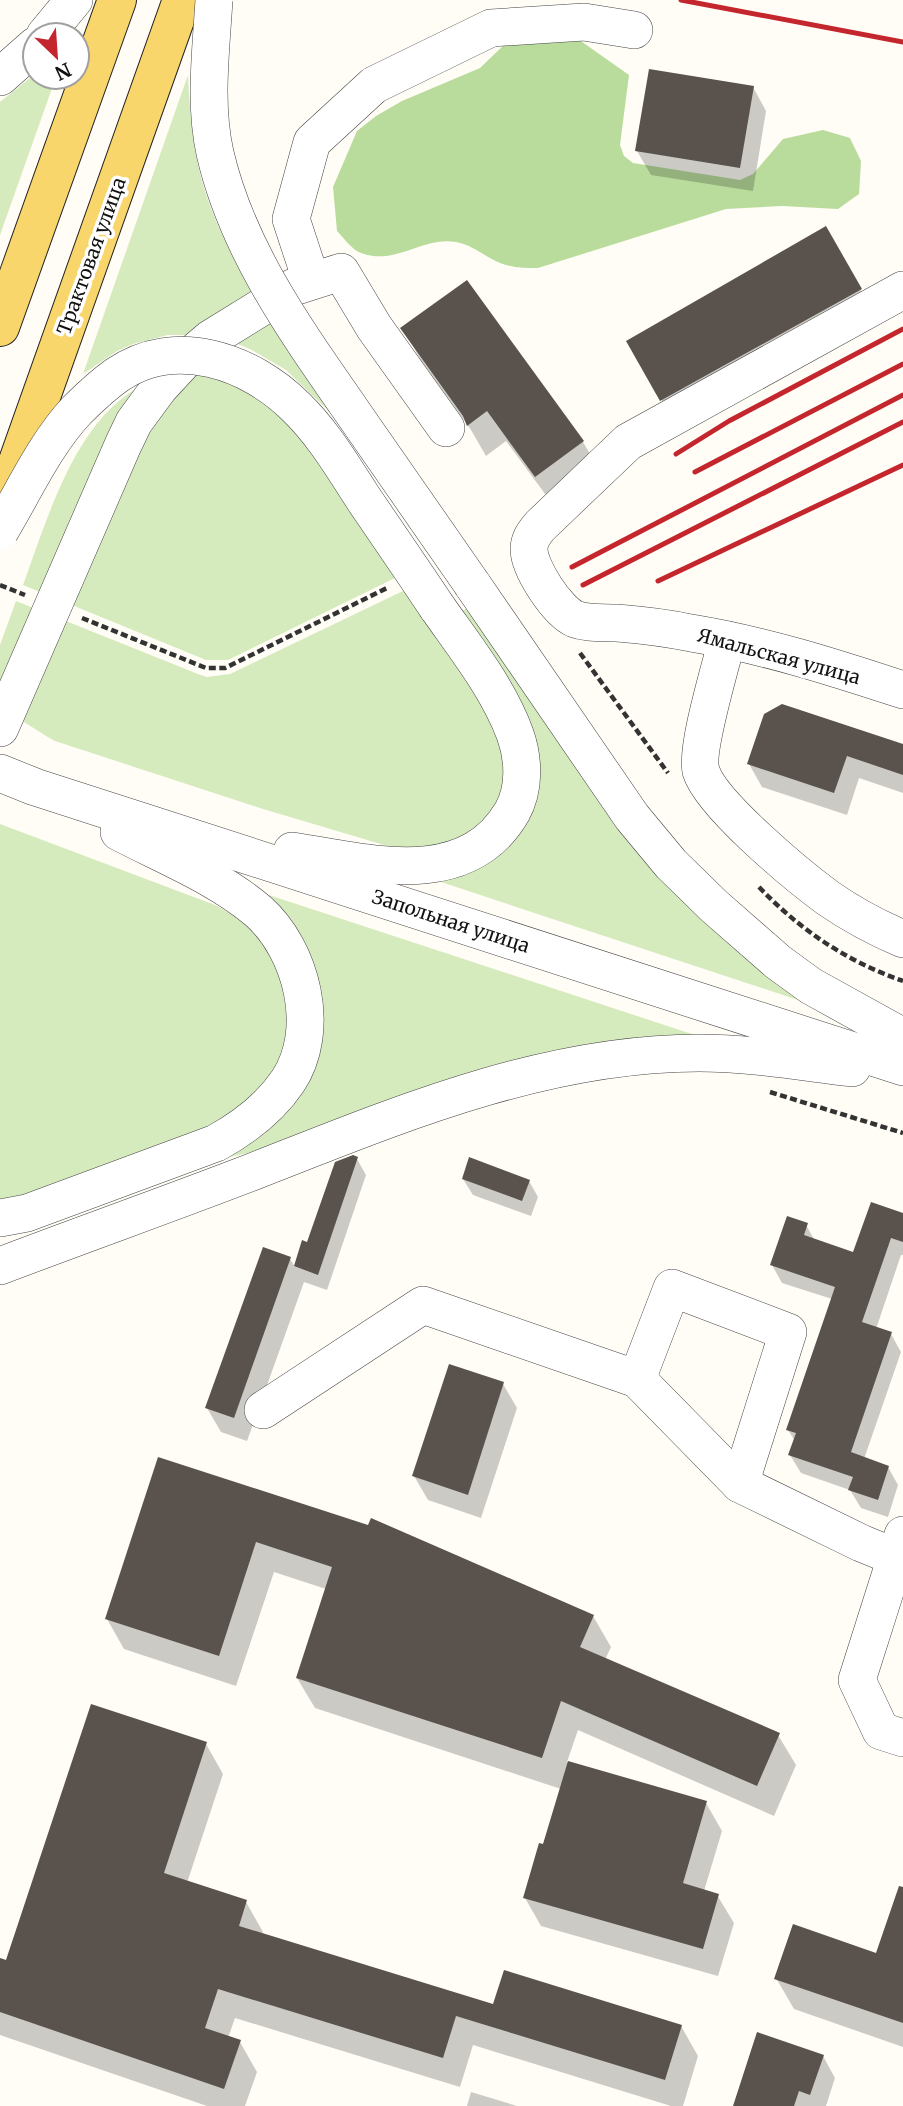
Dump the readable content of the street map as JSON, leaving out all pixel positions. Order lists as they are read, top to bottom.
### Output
{
  "streets": {
    "main road": ["Трактовая улица"],
    "street": ["Ямальская улица", "Запольная улица"]
  },
  "north": "bottom right"
}
